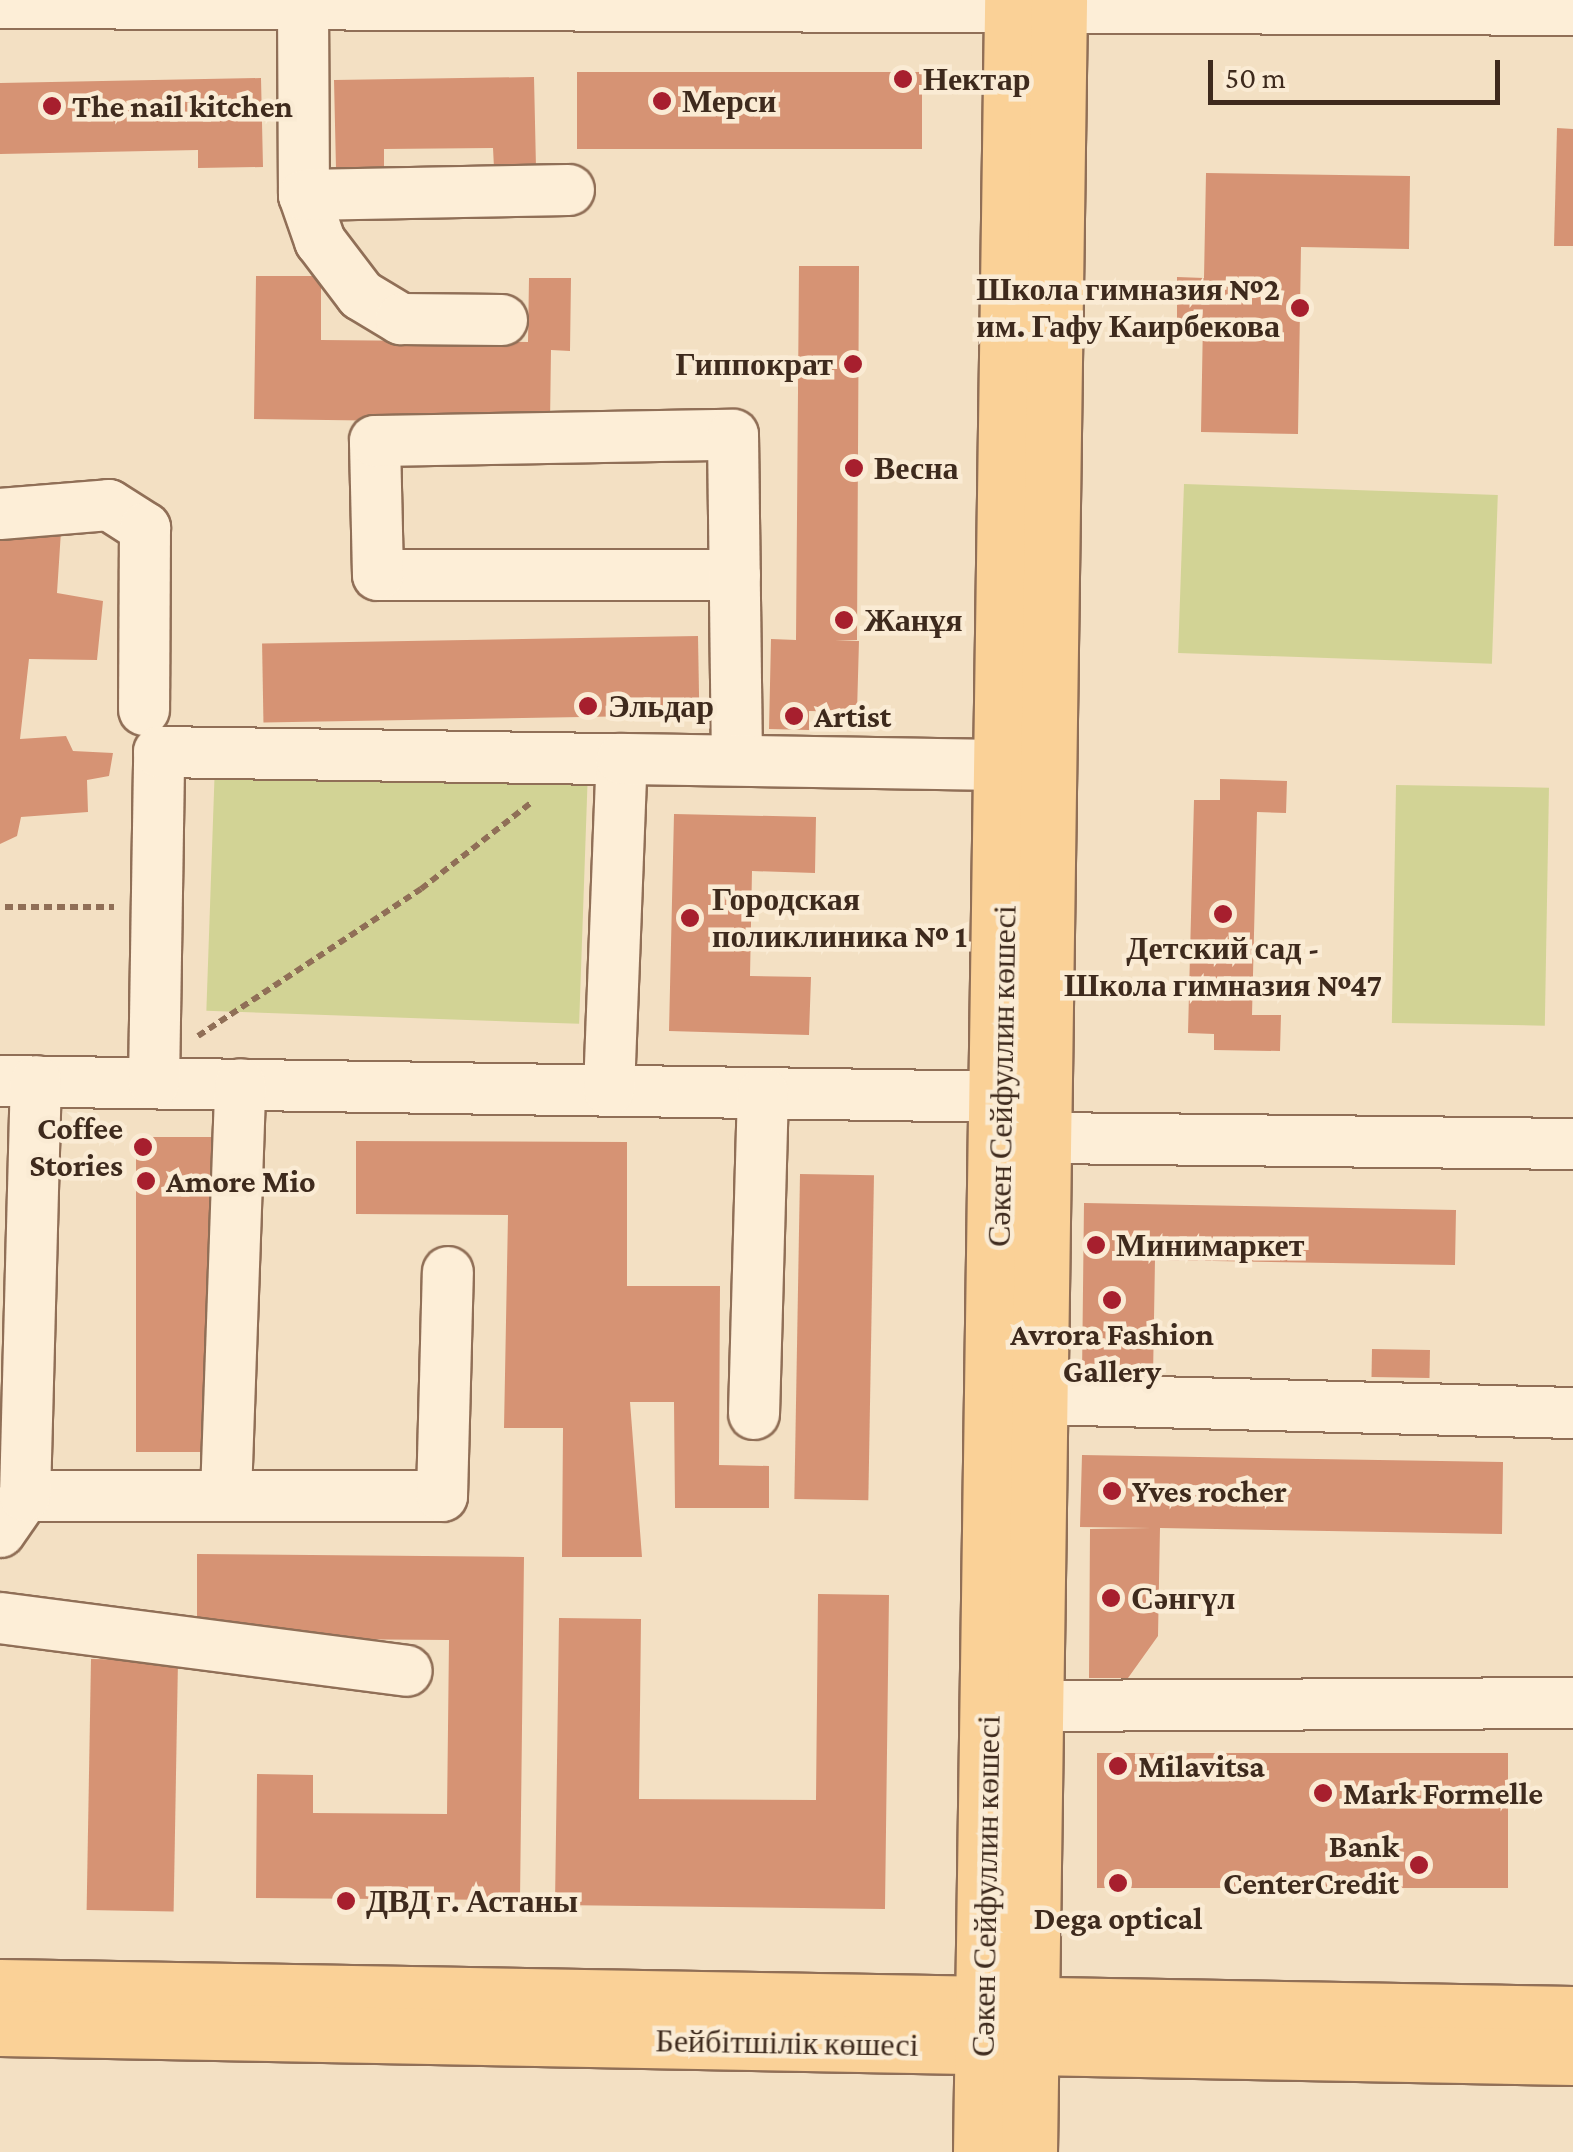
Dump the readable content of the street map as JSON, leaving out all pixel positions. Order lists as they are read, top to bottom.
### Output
{
  "streets": {
    "main road": ["Сәкен Сейфуллин көшесі", "Бейбітшілік көшесі"]
  },
  "crossings": [
    ["Сәкен Сейфуллин көшесі", "Бейбітшілік көшесі"]
  ],
  "places": [
    "Нектар",
    "Мерси",
    "The nail kitchen",
    "Школа гимназия №2 им. Гафу Каирбекова",
    "Гиппократ",
    "Весна",
    "Жанұя",
    "Эльдар",
    "Artist",
    "Детский сад - Школа гимназия №47",
    "Городская поликлиника № 1",
    "Coffee Stories",
    "Amore Mio",
    "Минимаркет",
    "Avrora Fashion Gallery",
    "Yves rocher",
    "Сәнгүл",
    "Milavitsa",
    "Mark Formelle",
    "Bank CenterCredit",
    "Dega optical",
    "ДВД г. Астаны"
  ],
  "scale_bar": "50 m"
}
